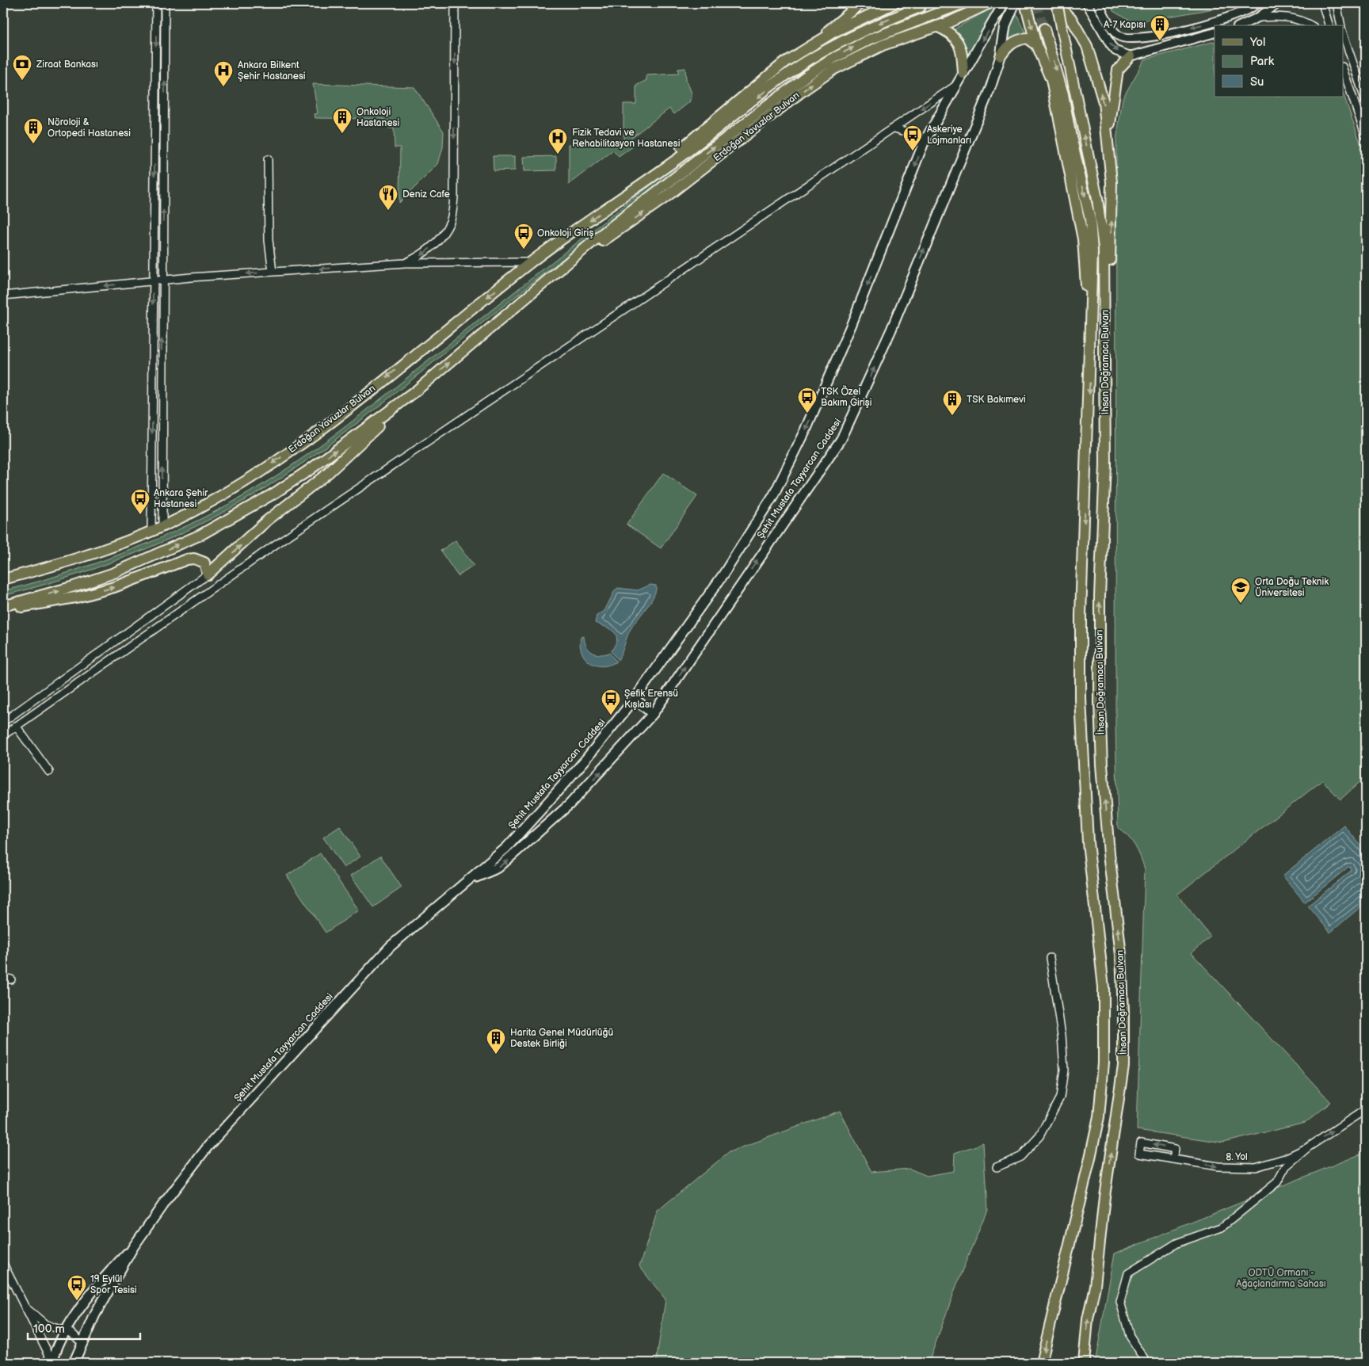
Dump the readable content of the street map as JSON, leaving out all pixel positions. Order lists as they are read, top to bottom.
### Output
{
  "streets": {
    "main road": ["Erdoğan Yavuzlar Bulvarı", "İhsan Doğramacı Bulvarı", "Şehit Mustafa Tayyarcan Caddesi"],
    "street": ["8. Yol"]
  },
  "parks": ["ODTÜ Ormanı - Ağaçlandırma Sahası"],
  "places": {
    "building": [
      "A-7 Kapısı",
      "Onkoloji Hastanesi",
      "Nöroloji & Ortopedi Hastanesi",
      "TSK Bakımevi",
      "Harita Genel Müdürlüğü Destek Birliği"
    ],
    "bank": ["Ziraat Bankası"],
    "hospital": ["Ankara Bilkent Şehir Hastanesi", "Fizik Tedavi ve Rehabilitasyon Hastanesi"],
    "bus stop": [
      "Askeriye Lojmanları",
      "Onkoloji Giriş",
      "TSK Özel Bakım Girişi",
      "Ankara Şehir Hastanesi",
      "Şefik Erensü Kışlası",
      "19 Eylül Spor Tesisi"
    ],
    "restaurant": ["Deniz Cafe"],
    "school or university": ["Orta Doğu Teknik Üniversitesi"]
  },
  "legend": ["Yol", "Park", "Su"],
  "scale_bar": "100 m"
}
